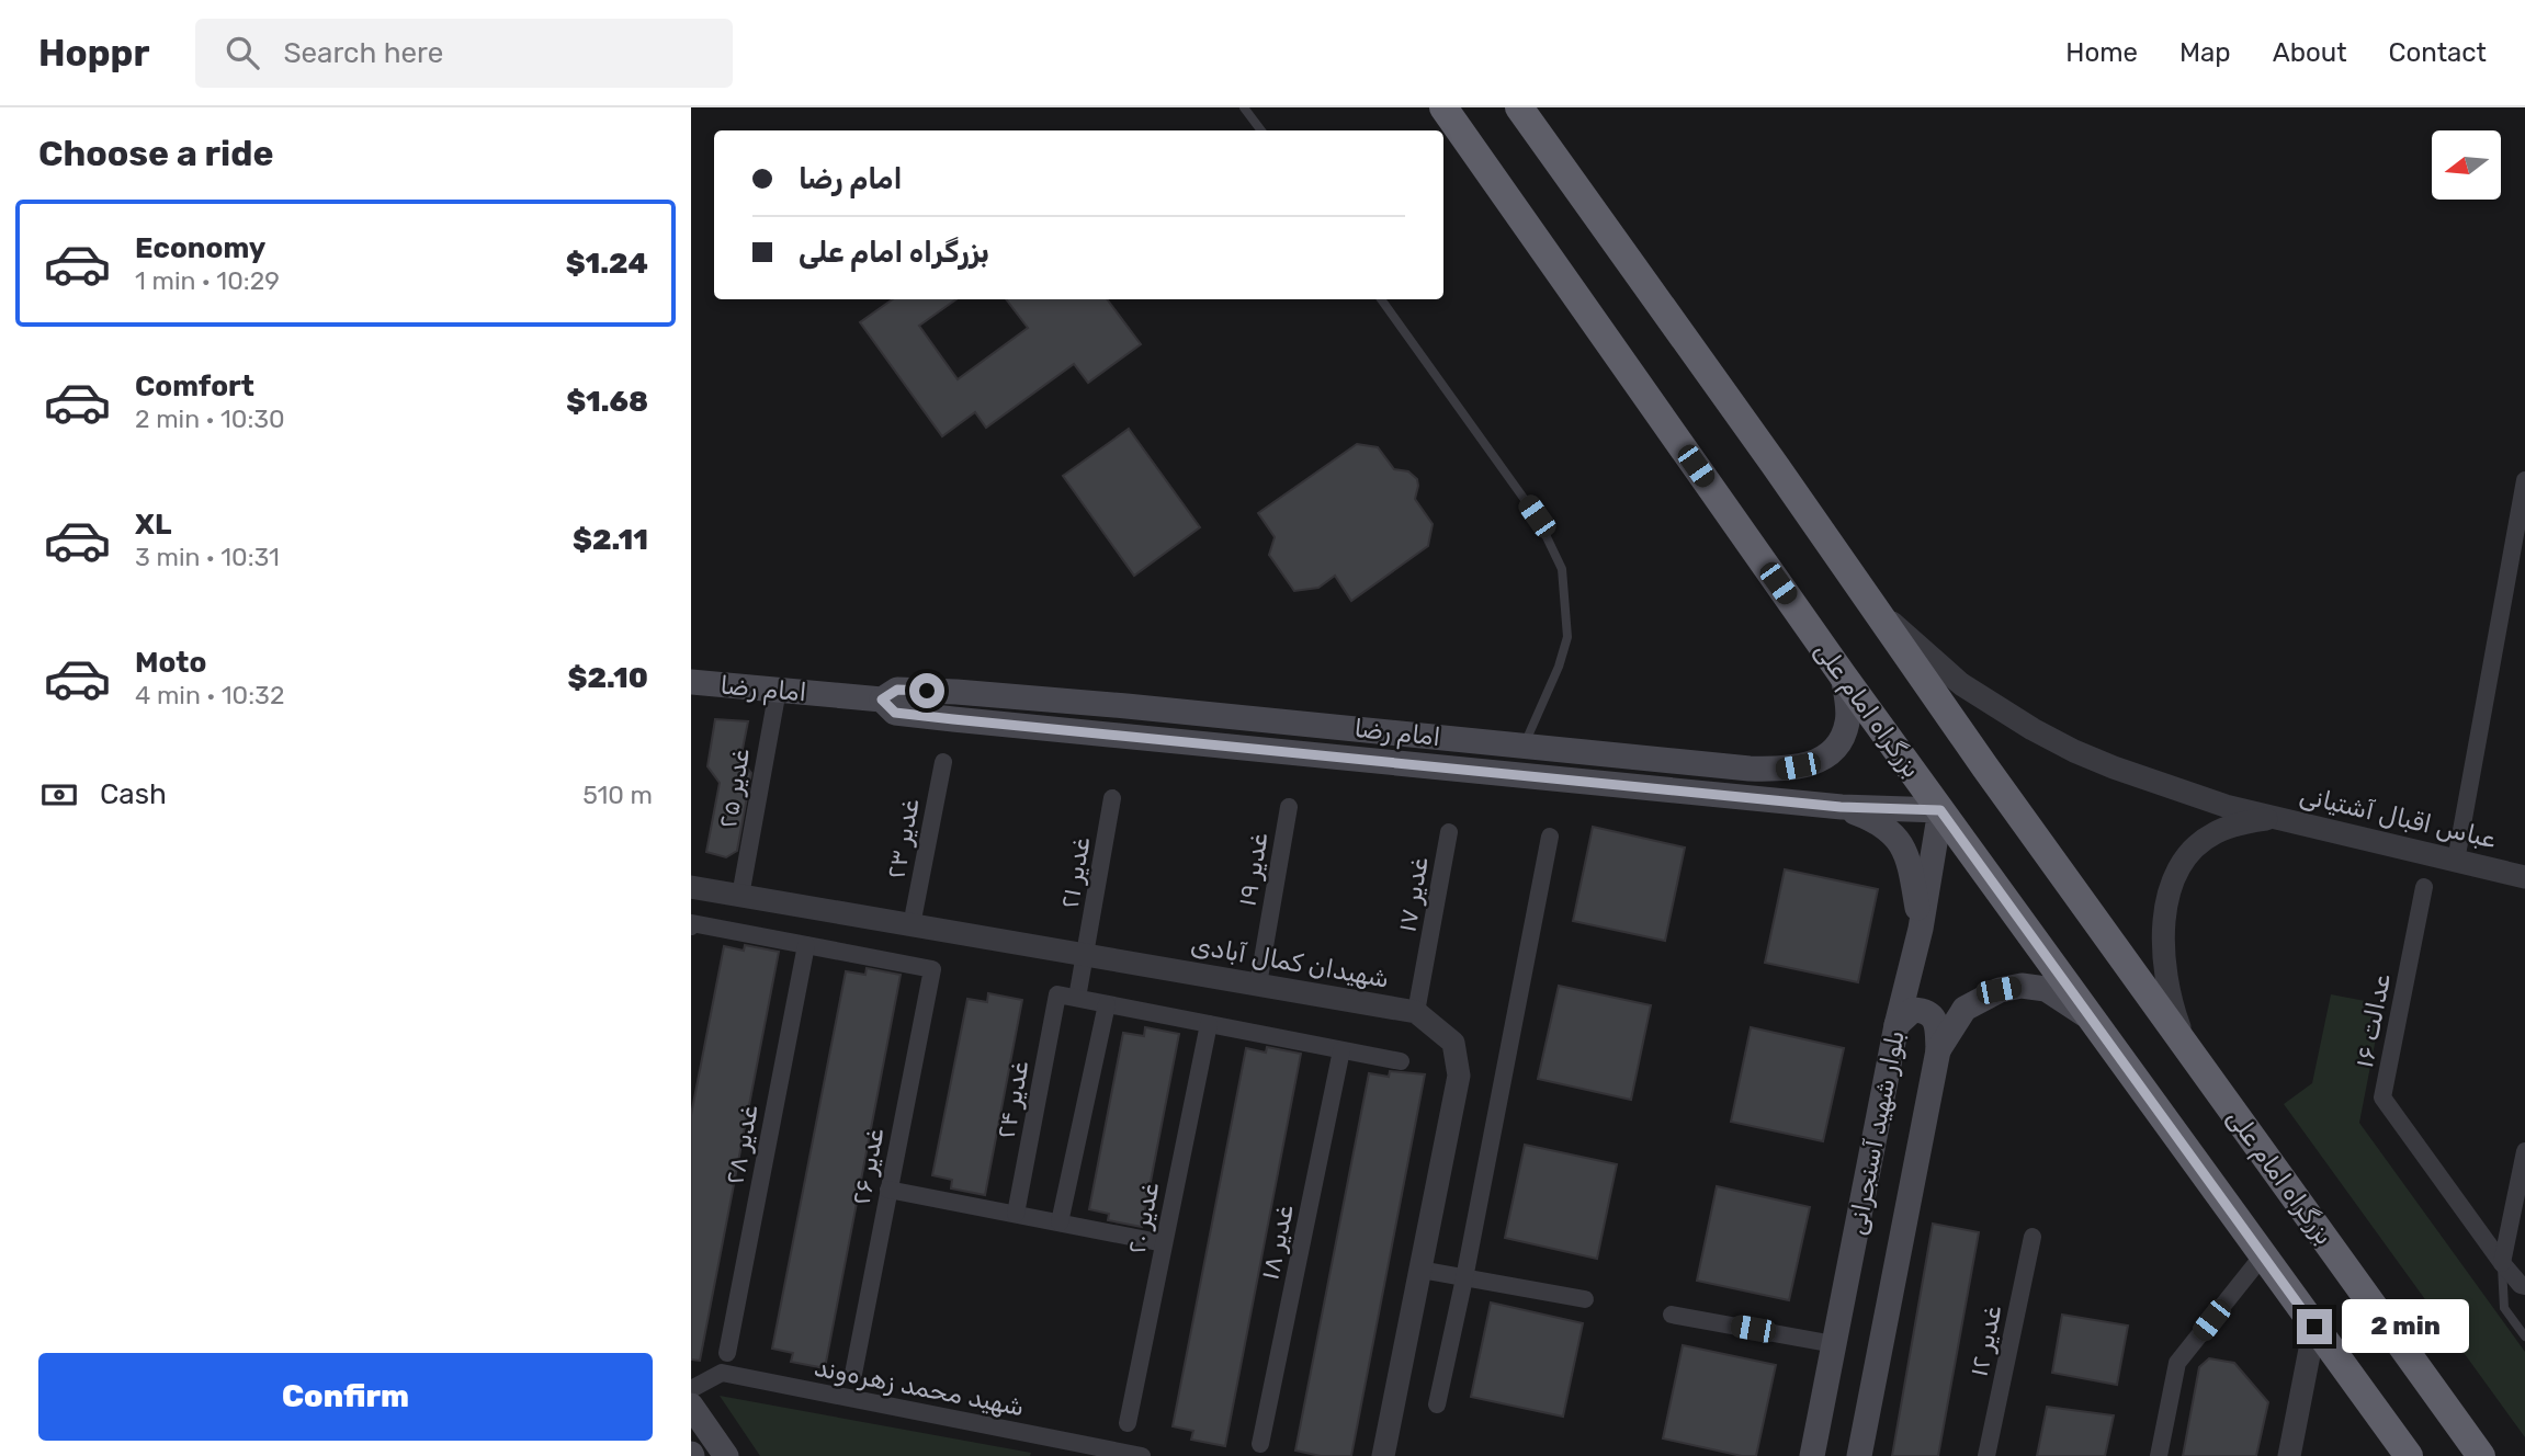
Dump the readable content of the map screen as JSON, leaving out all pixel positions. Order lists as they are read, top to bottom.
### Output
{
  "streets": {
    "highway": ["بزرگراه امام علی"],
    "main road": ["امام رضا", "بلوار شهید آسنجرانی"],
    "street": [
      "غدیر ۲۵",
      "عباس اقبال آشتیانی",
      "غدیر ۲۳",
      "غدیر ۱۹",
      "غدیر ۲۱",
      "غدیر ۱۷",
      "شهیدان کمال آبادی",
      "عدالت ۱۶",
      "غدیر ۲۴",
      "غدیر ۲۸",
      "غدیر ۲۶",
      "غدیر ۲۰",
      "غدیر ۱۸",
      "غدیر ۱۲",
      "شهید محمد زهره‌وند"
    ]
  },
  "crossings": [
    ["امام رضا", "بزرگراه امام علی"],
    ["امام رضا", "غدیر ۲۵"],
    ["امام رضا", "بلوار شهید آسنجرانی"],
    ["بزرگراه امام علی", "عباس اقبال آشتیانی"],
    ["بزرگراه امام علی", "بلوار شهید آسنجرانی"],
    ["غدیر ۲۵", "شهیدان کمال آبادی"],
    ["غدیر ۲۳", "شهیدان کمال آبادی"],
    ["غدیر ۱۹", "شهیدان کمال آبادی"],
    ["غدیر ۲۱", "شهیدان کمال آبادی"],
    ["غدیر ۲۱", "غدیر ۲۴"],
    ["غدیر ۱۷", "شهیدان کمال آبادی"],
    ["غدیر ۲۸", "غدیر ۲۶"]
  ],
  "north": "left",
  "page": {
    "header": "Hoppr",
    "search": "Search here",
    "nav": [
      "Home",
      "Map",
      "About",
      "Contact"
    ],
    "heading": "Choose a ride",
    "banner": ["امام رضا", "بزرگراه امام علی"],
    "list": [
      {
        "name": "Economy",
        "note": "1 min · 10:29",
        "value": "$1.24"
      },
      {
        "name": "Comfort",
        "note": "2 min · 10:30",
        "value": "$1.68"
      },
      {
        "name": "XL",
        "note": "3 min · 10:31",
        "value": "$2.11"
      },
      {
        "name": "Moto",
        "note": "4 min · 10:32",
        "value": "$2.10"
      }
    ],
    "pay": ["Cash", "510 m"],
    "bubble": "2 min",
    "buttons": "Confirm"
  }
}
